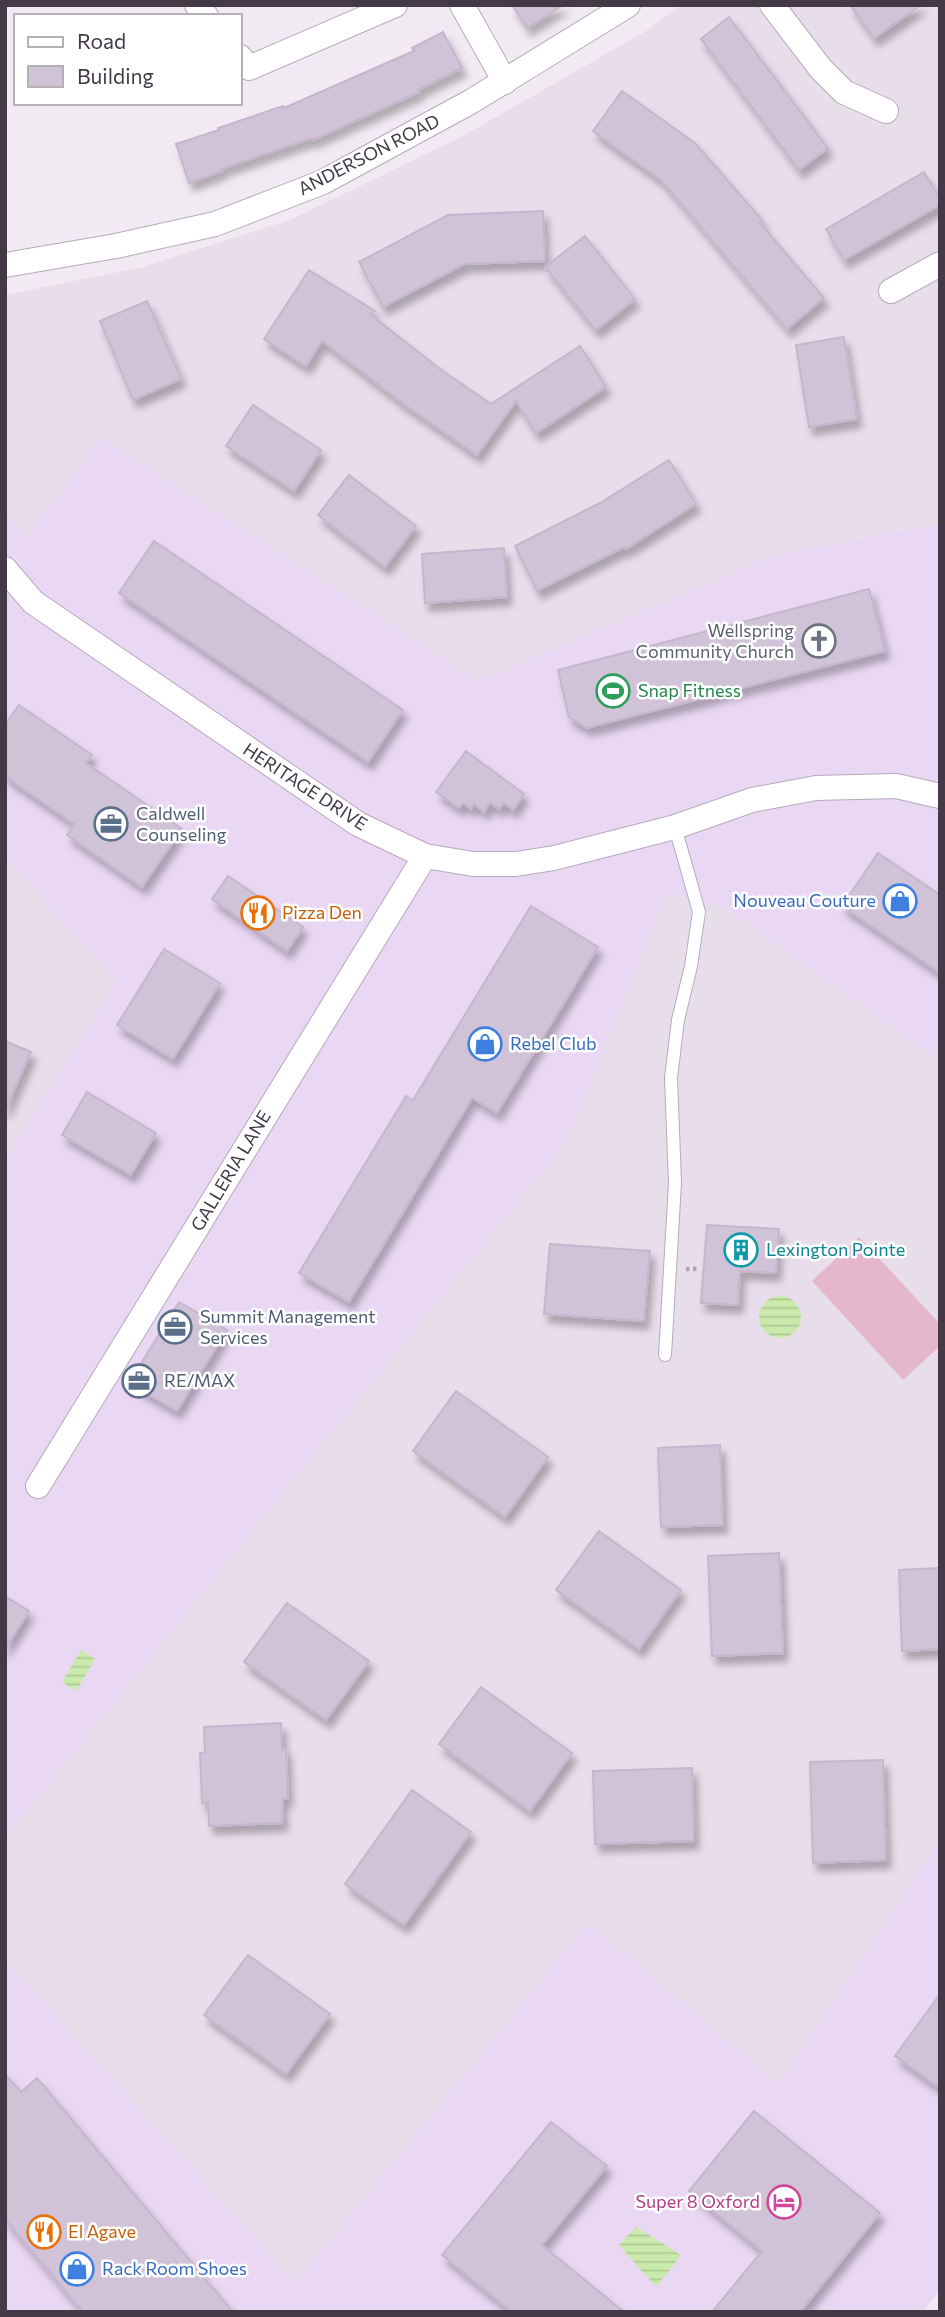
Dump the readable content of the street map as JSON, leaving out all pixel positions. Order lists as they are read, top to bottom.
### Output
{
  "streets": {
    "street": ["ANDERSON ROAD", "HERITAGE DRIVE", "GALLERIA LANE"]
  },
  "crossings": [
    ["HERITAGE DRIVE", "GALLERIA LANE"]
  ],
  "places": {
    "church": ["Wellspring Community Church"],
    "sports": ["Snap Fitness"],
    "office": ["Caldwell Counseling", "Summit Management Services", "RE/MAX"],
    "shop": ["Nouveau Couture", "Rebel Club", "Rack Room Shoes"],
    "restaurant": ["Pizza Den", "El Agave"],
    "building": ["Lexington Pointe"],
    "hotel": ["Super 8 Oxford"]
  },
  "legend": ["Road", "Building"]
}
